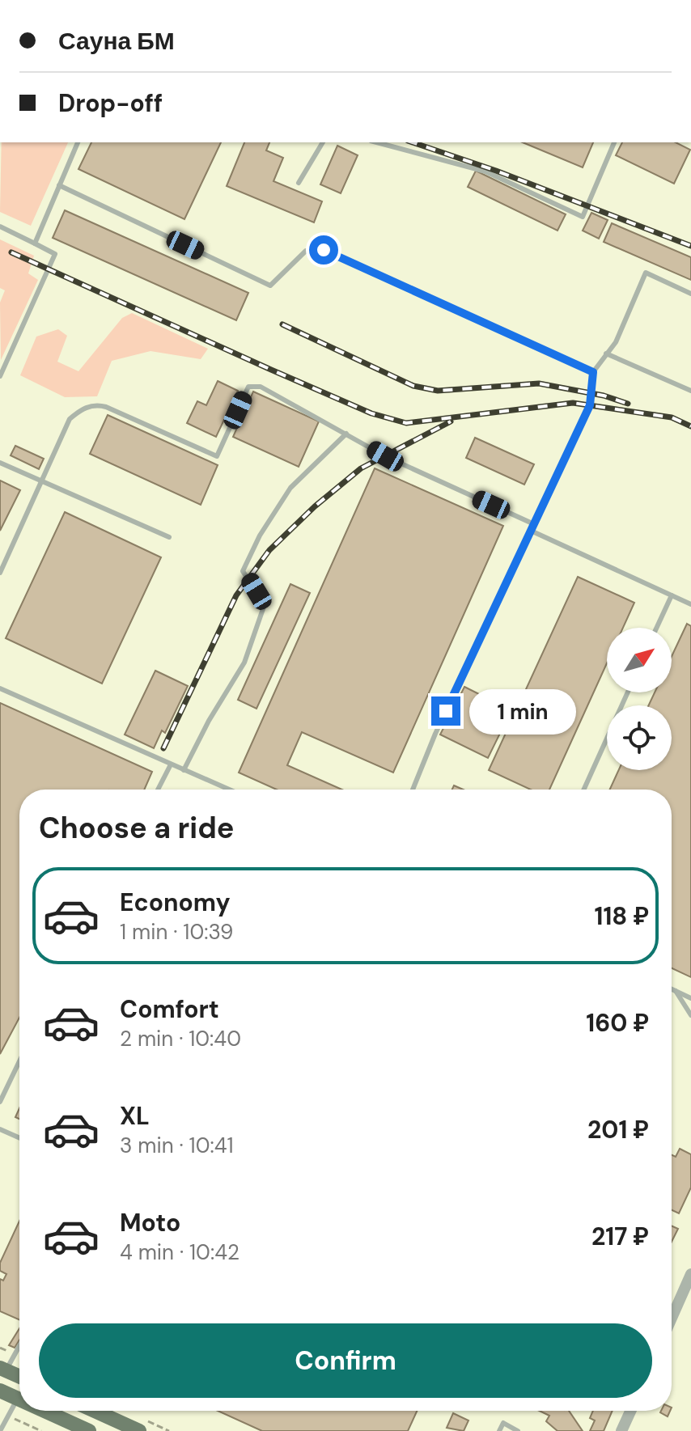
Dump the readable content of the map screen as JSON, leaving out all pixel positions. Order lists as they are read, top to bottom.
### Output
{
  "north": "top right",
  "page": {
    "banner": ["Сауна БМ", "Drop-off"],
    "bubble": "1 min",
    "heading": "Choose a ride",
    "list": [
      {
        "name": "Economy",
        "note": "1 min · 10:39",
        "value": "118 ₽"
      },
      {
        "name": "Comfort",
        "note": "2 min · 10:40",
        "value": "160 ₽"
      },
      {
        "name": "XL",
        "note": "3 min · 10:41",
        "value": "201 ₽"
      },
      {
        "name": "Moto",
        "note": "4 min · 10:42",
        "value": "217 ₽"
      }
    ],
    "buttons": "Confirm"
  }
}
